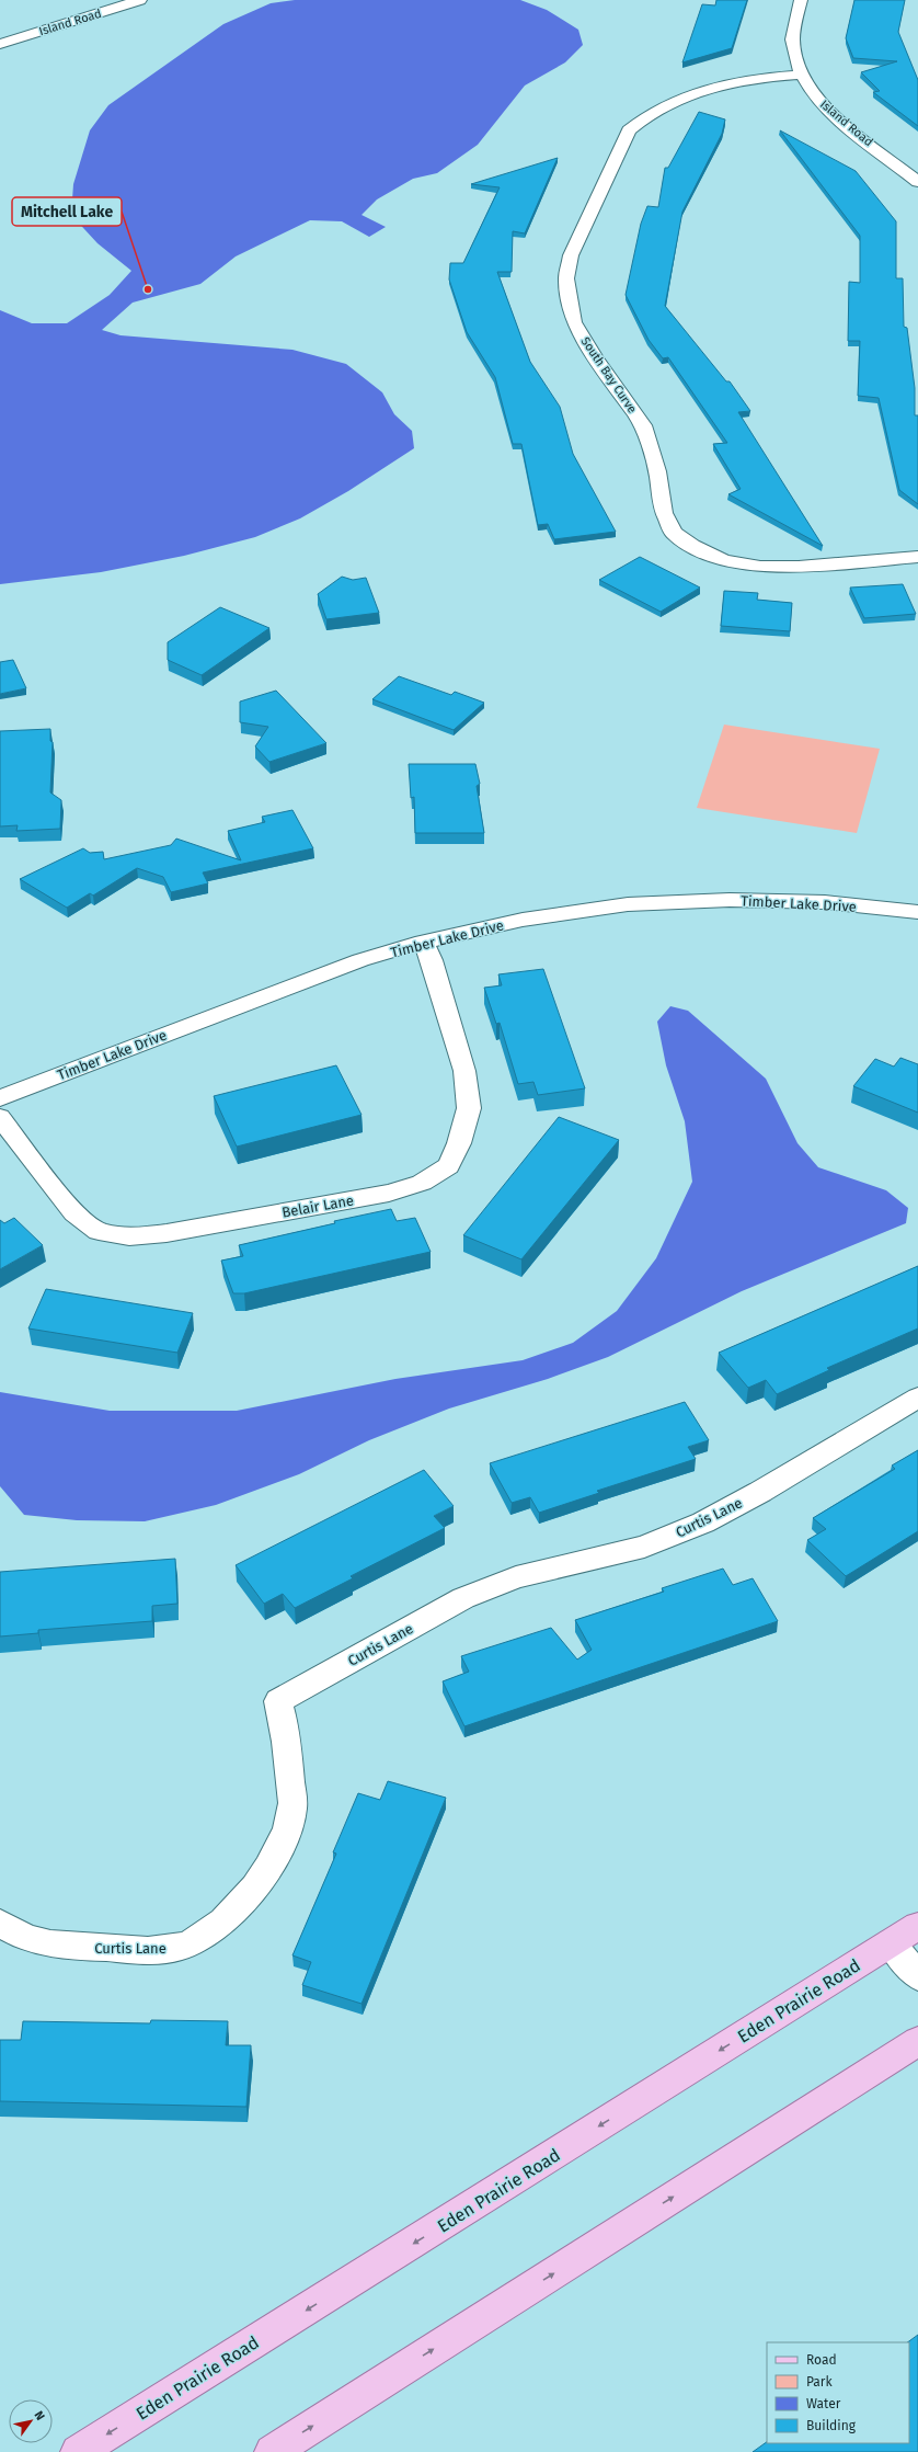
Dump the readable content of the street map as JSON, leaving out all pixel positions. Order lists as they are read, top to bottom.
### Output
{
  "streets": {
    "main road": ["Eden Prairie Road"],
    "street": [
      "Island Road",
      "South Bay Curve",
      "Timber Lake Drive",
      "Belair Lane",
      "Curtis Lane"
    ]
  },
  "crossings": [
    ["Island Road", "South Bay Curve"],
    ["Timber Lake Drive", "Belair Lane"]
  ],
  "places": ["Mitchell Lake"],
  "legend": [
    "Road",
    "Park",
    "Water",
    "Building"
  ],
  "north": "top right"
}
